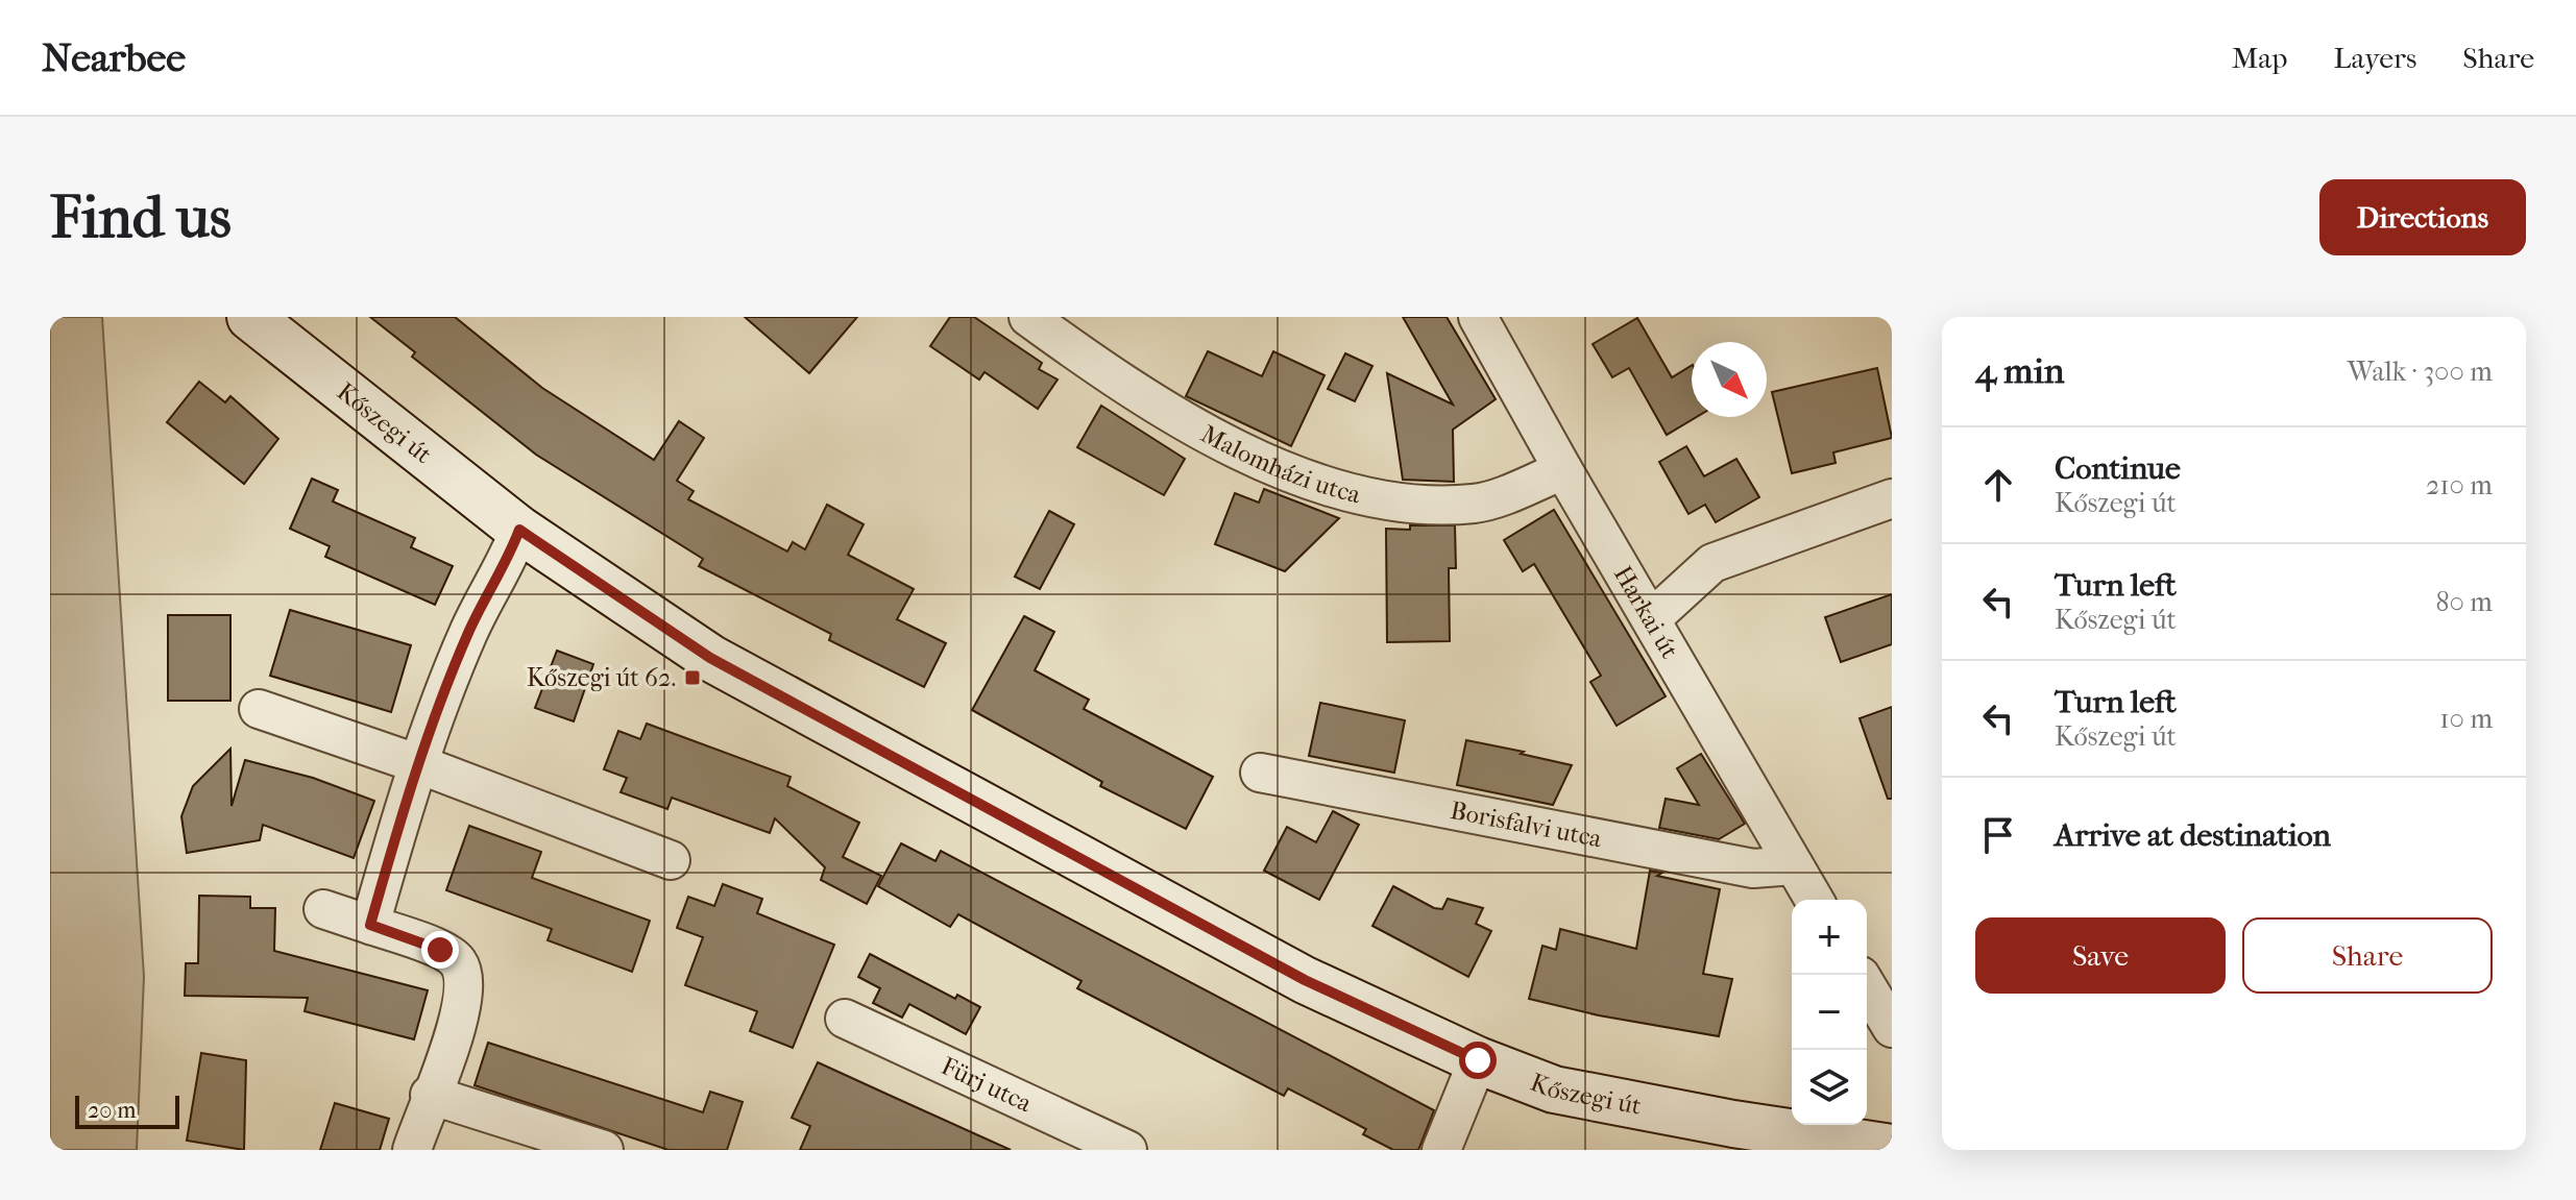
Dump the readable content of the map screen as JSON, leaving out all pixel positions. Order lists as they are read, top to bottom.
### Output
{
  "streets": {
    "main road": ["Kőszegi út"],
    "street": [
      "Malomházi utca",
      "Harkai út",
      "Borisfalvi utca",
      "Fürj utca"
    ]
  },
  "crossings": [
    ["Malomházi utca", "Harkai út"],
    ["Harkai út", "Borisfalvi utca"]
  ],
  "places": {
    "transit": ["Kőszegi út 62."]
  },
  "scale_bar": "20 m",
  "north": "bottom right",
  "page": {
    "header": "Nearbee",
    "nav": ["Map", "Layers", "Share"],
    "buttons": [
      "Directions",
      ["Save", "Share"]
    ],
    "title": "Find us",
    "heading": ["4 min", "Walk · 300 m"],
    "list": [
      ["Continue", "Kőszegi út", "210 m"],
      ["Turn left", "Kőszegi út", "80 m"],
      ["Turn left", "Kőszegi út", "10 m"],
      "Arrive at destination"
    ],
    "map_buttons": ["+", "−"],
    "scale": "20 m"
  }
}
